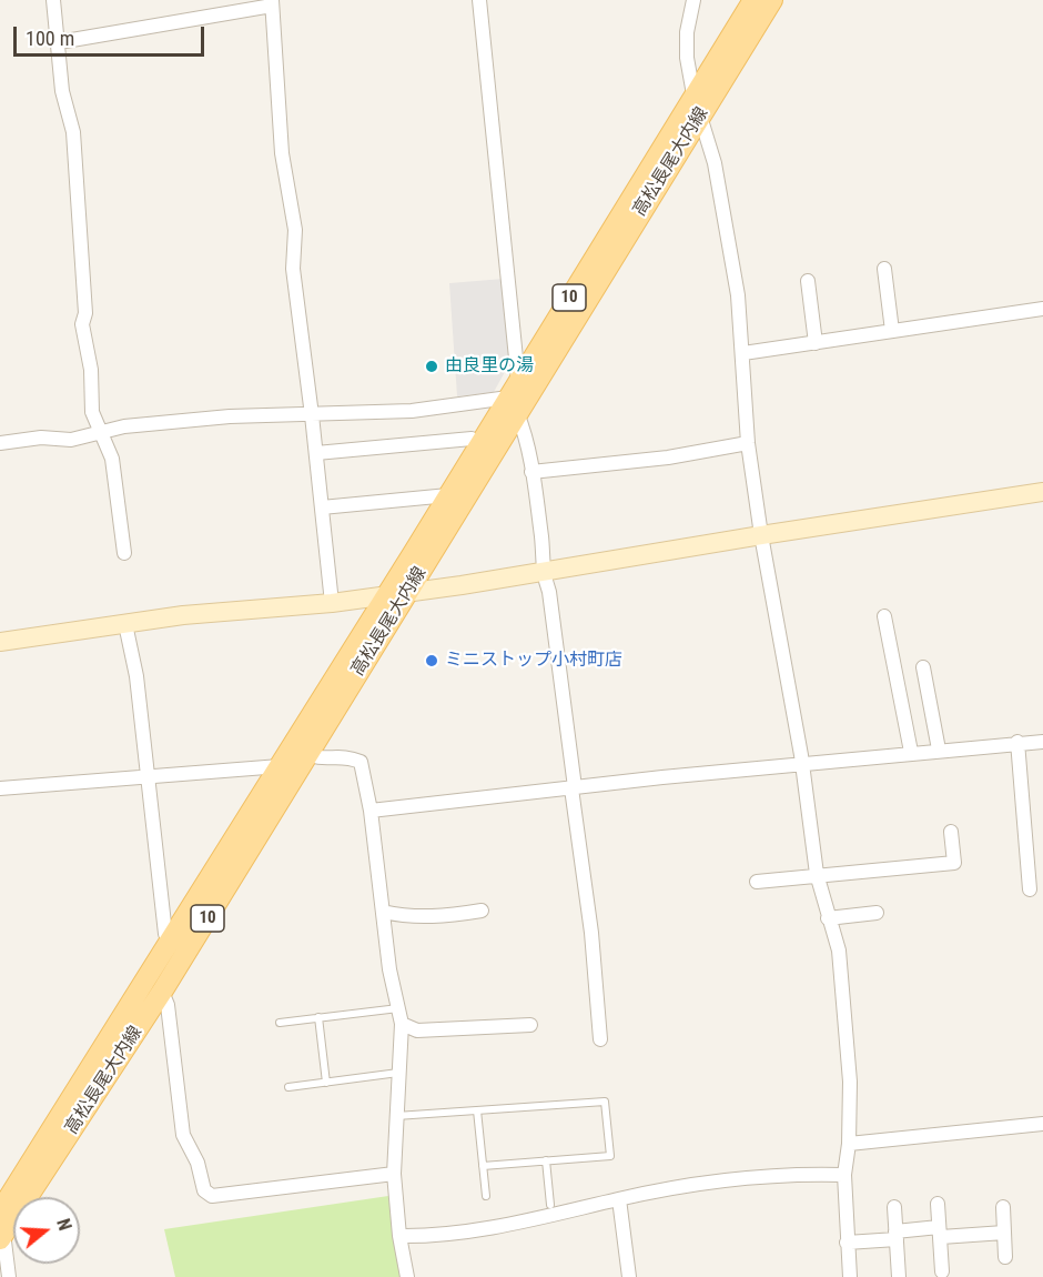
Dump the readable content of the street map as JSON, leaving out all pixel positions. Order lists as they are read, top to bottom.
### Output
{
  "streets": {
    "main road": ["高松長尾大内線", "10"]
  },
  "places": ["由良里の湯", "ミニストップ小村町店"],
  "scale_bar": "100 m",
  "north": "right"
}
